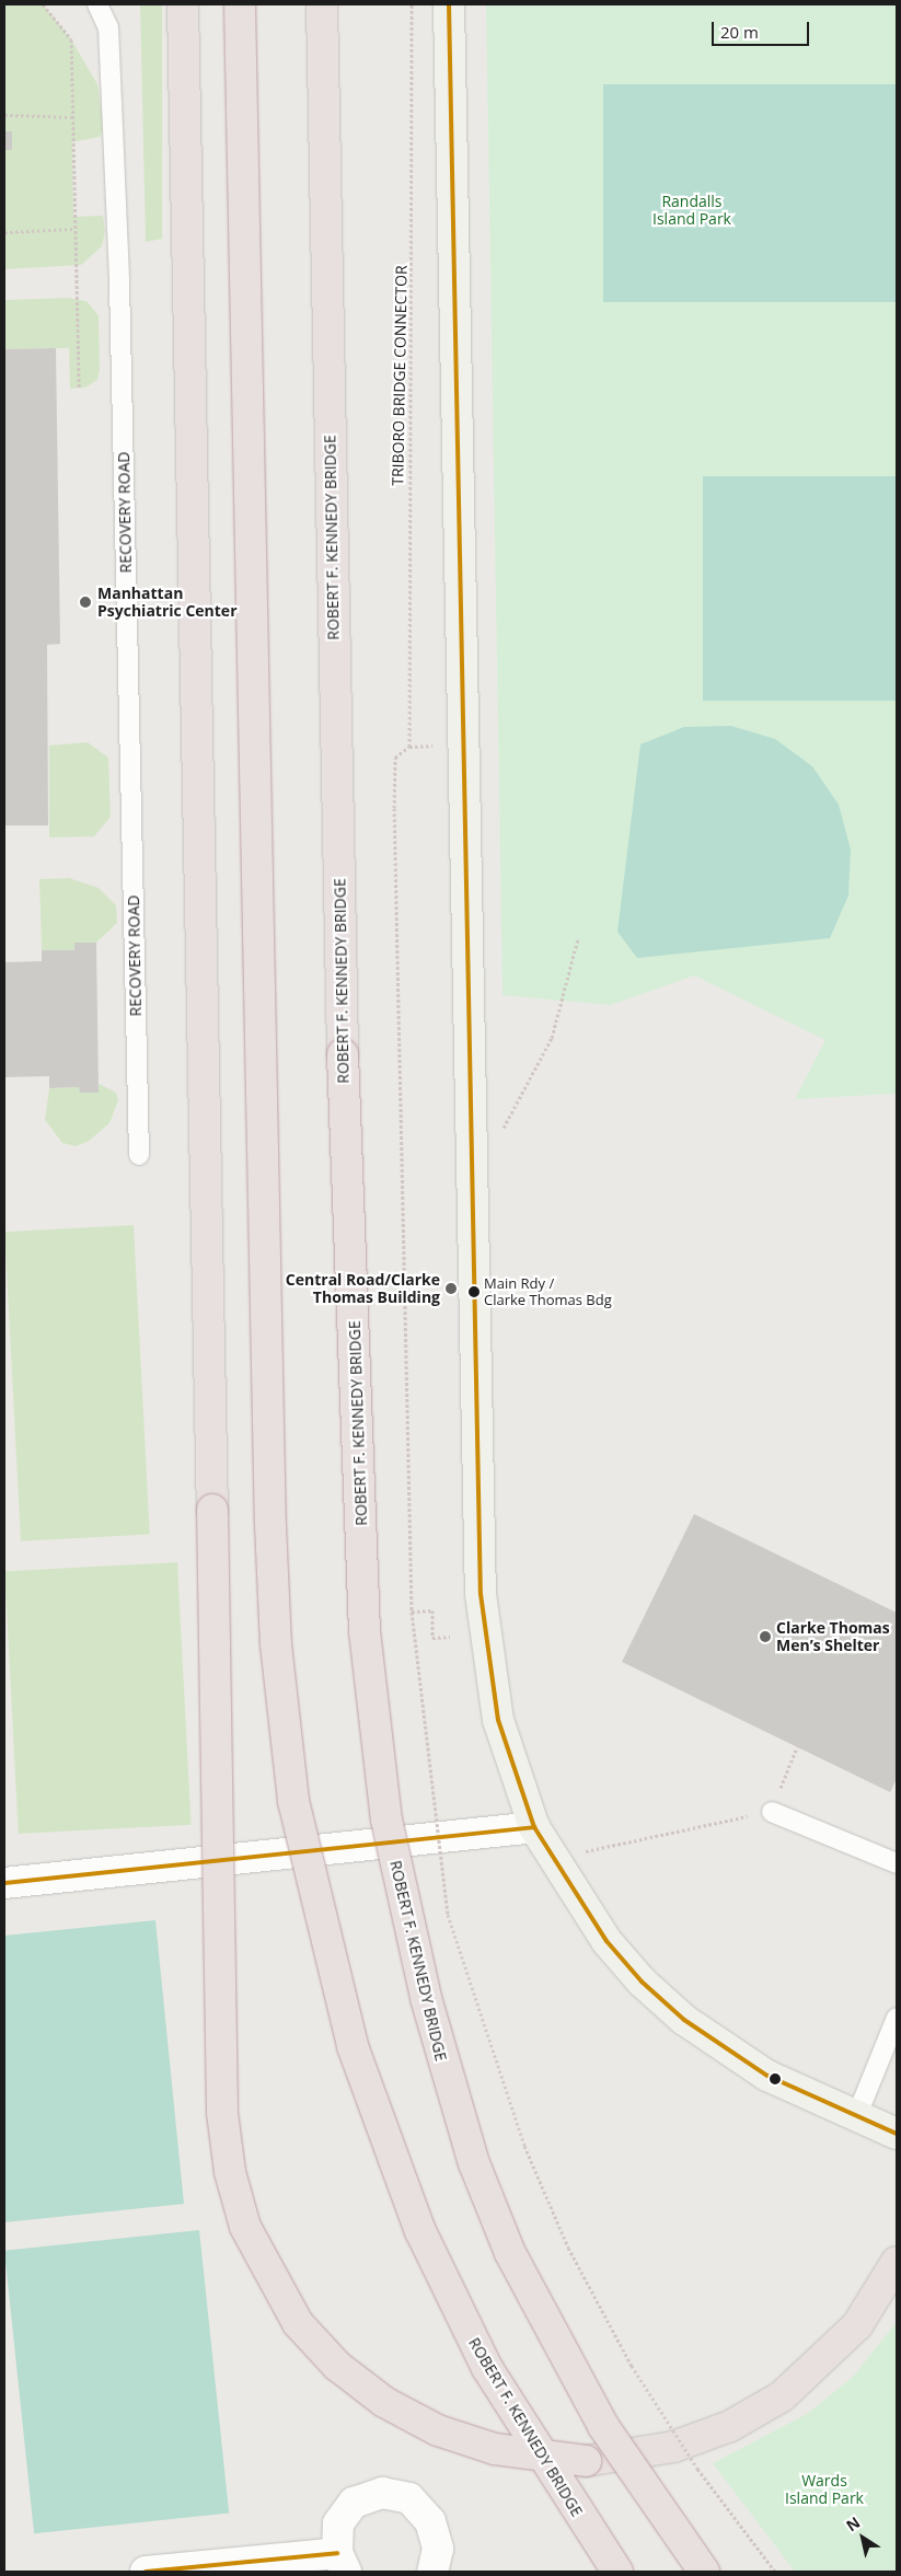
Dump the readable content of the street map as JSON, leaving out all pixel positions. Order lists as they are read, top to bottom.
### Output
{
  "streets": {
    "highway": ["ROBERT F. KENNEDY BRIDGE"],
    "lane": ["RECOVERY ROAD"],
    "path": ["TRIBORO BRIDGE CONNECTOR"]
  },
  "parks": ["Randalls Island Park", "Wards Island Park"],
  "places": [
    "Manhattan Psychiatric Center",
    "Central Road/Clarke Thomas Building",
    "Main Rdy / Clarke Thomas Bdg",
    "Clarke Thomas Men’s Shelter"
  ],
  "scale_bar": "20 m",
  "north": "top left"
}
